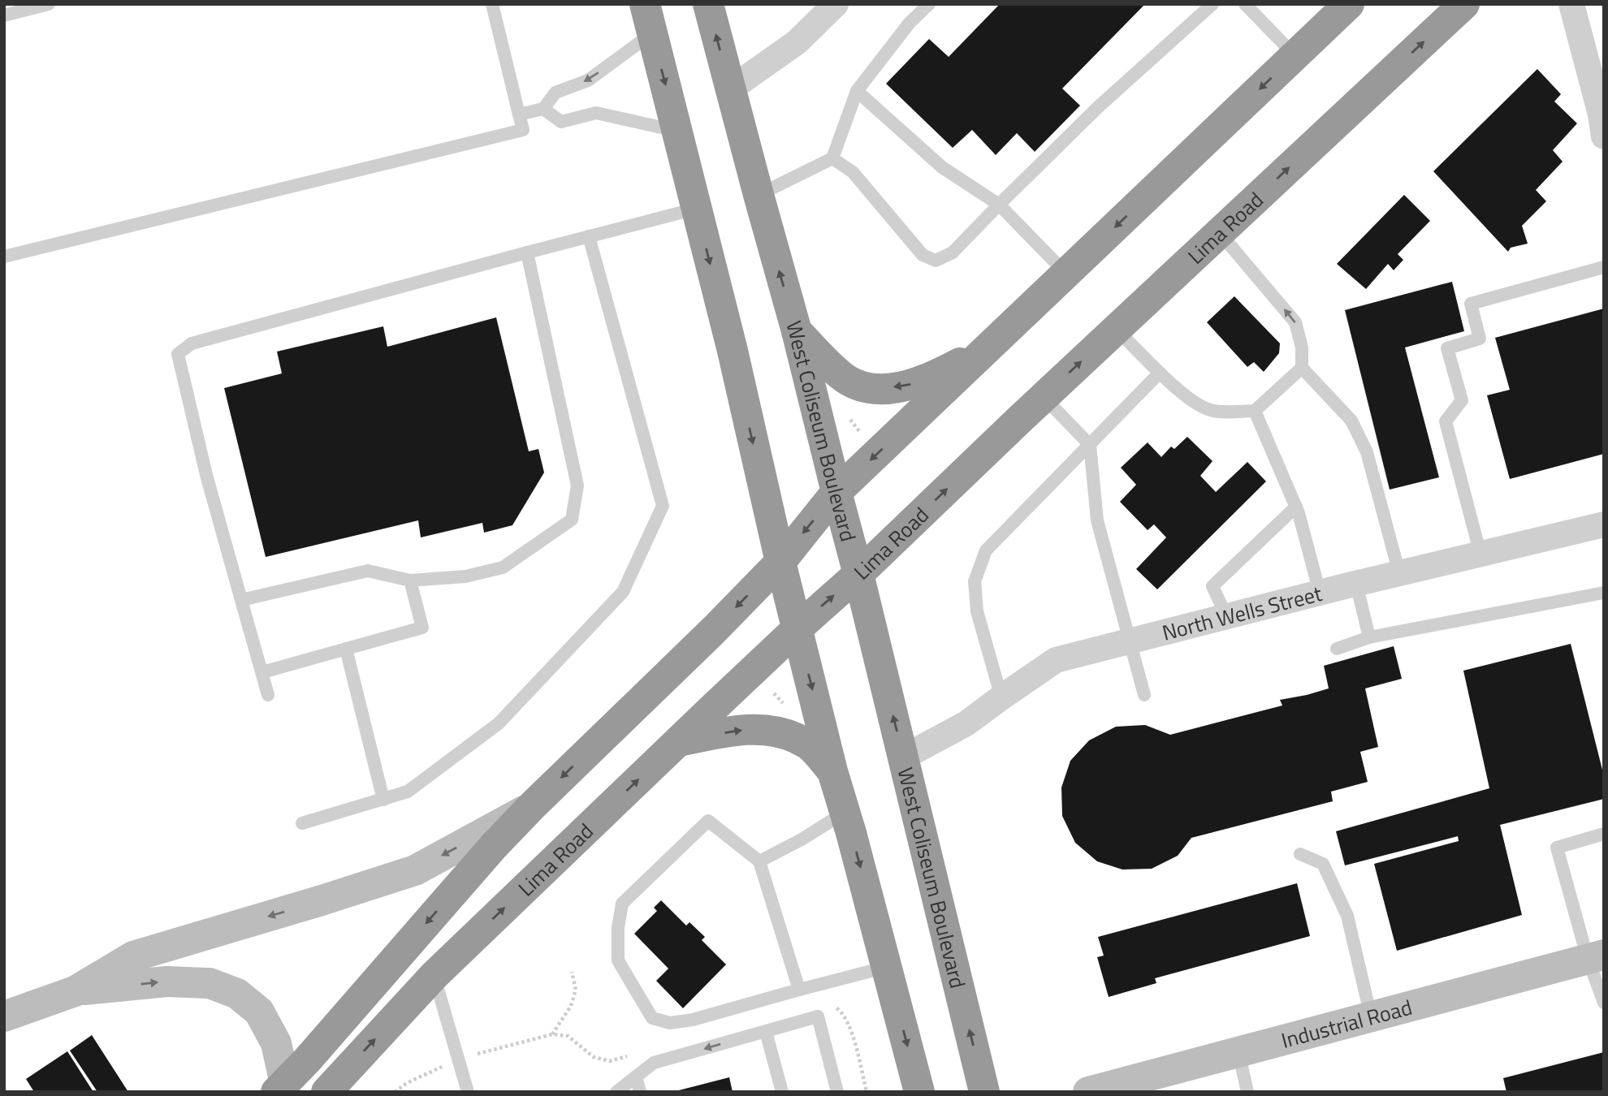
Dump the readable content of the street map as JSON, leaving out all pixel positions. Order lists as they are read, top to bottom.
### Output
{
  "streets": {
    "highway": ["Lima Road", "West Coliseum Boulevard"],
    "main road": ["Industrial Road"],
    "street": ["North Wells Street"]
  },
  "crossings": [
    ["Lima Road", "West Coliseum Boulevard"],
    ["West Coliseum Boulevard", "North Wells Street"]
  ]
}
